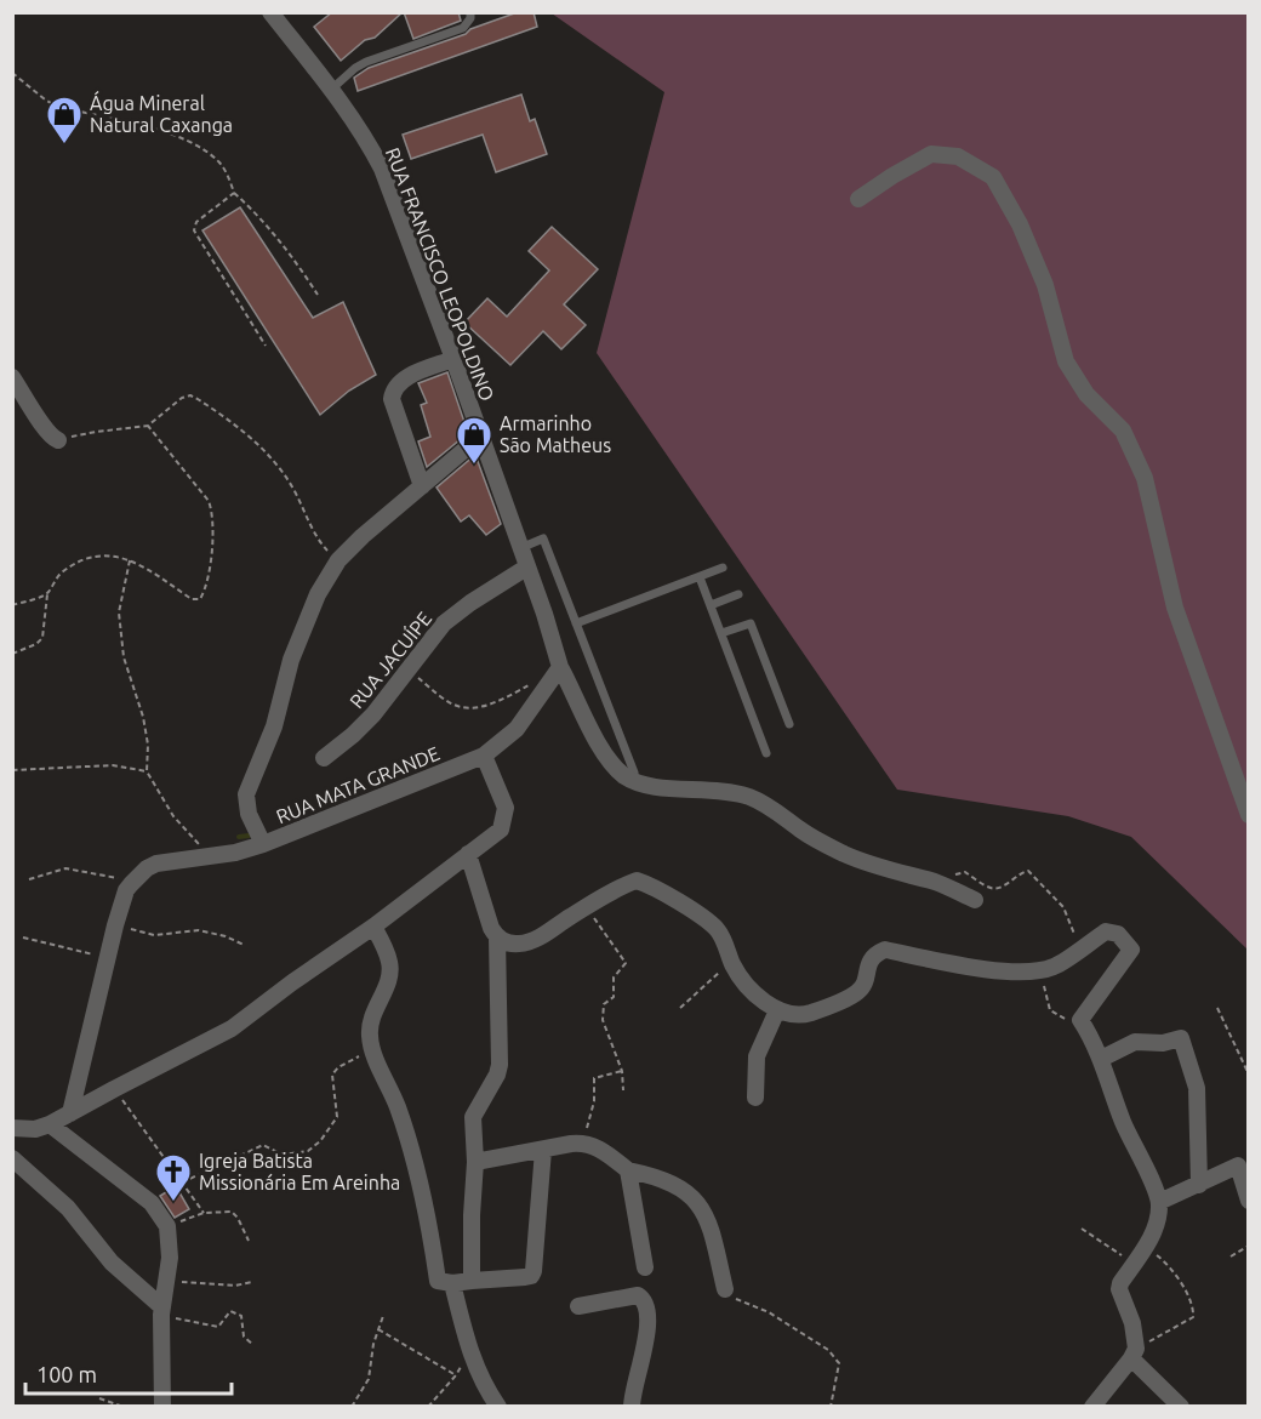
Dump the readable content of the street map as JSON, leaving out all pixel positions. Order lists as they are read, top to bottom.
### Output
{
  "streets": {
    "street": ["RUA FRANCISCO LEOPOLDINO", "RUA JACUÍPE", "RUA MATA GRANDE"]
  },
  "places": {
    "shop": ["Água Mineral Natural Caxanga", "Armarinho São Matheus"],
    "church": ["Igreja Batista Missionária Em Areinha"]
  },
  "scale_bar": "100 m"
}
